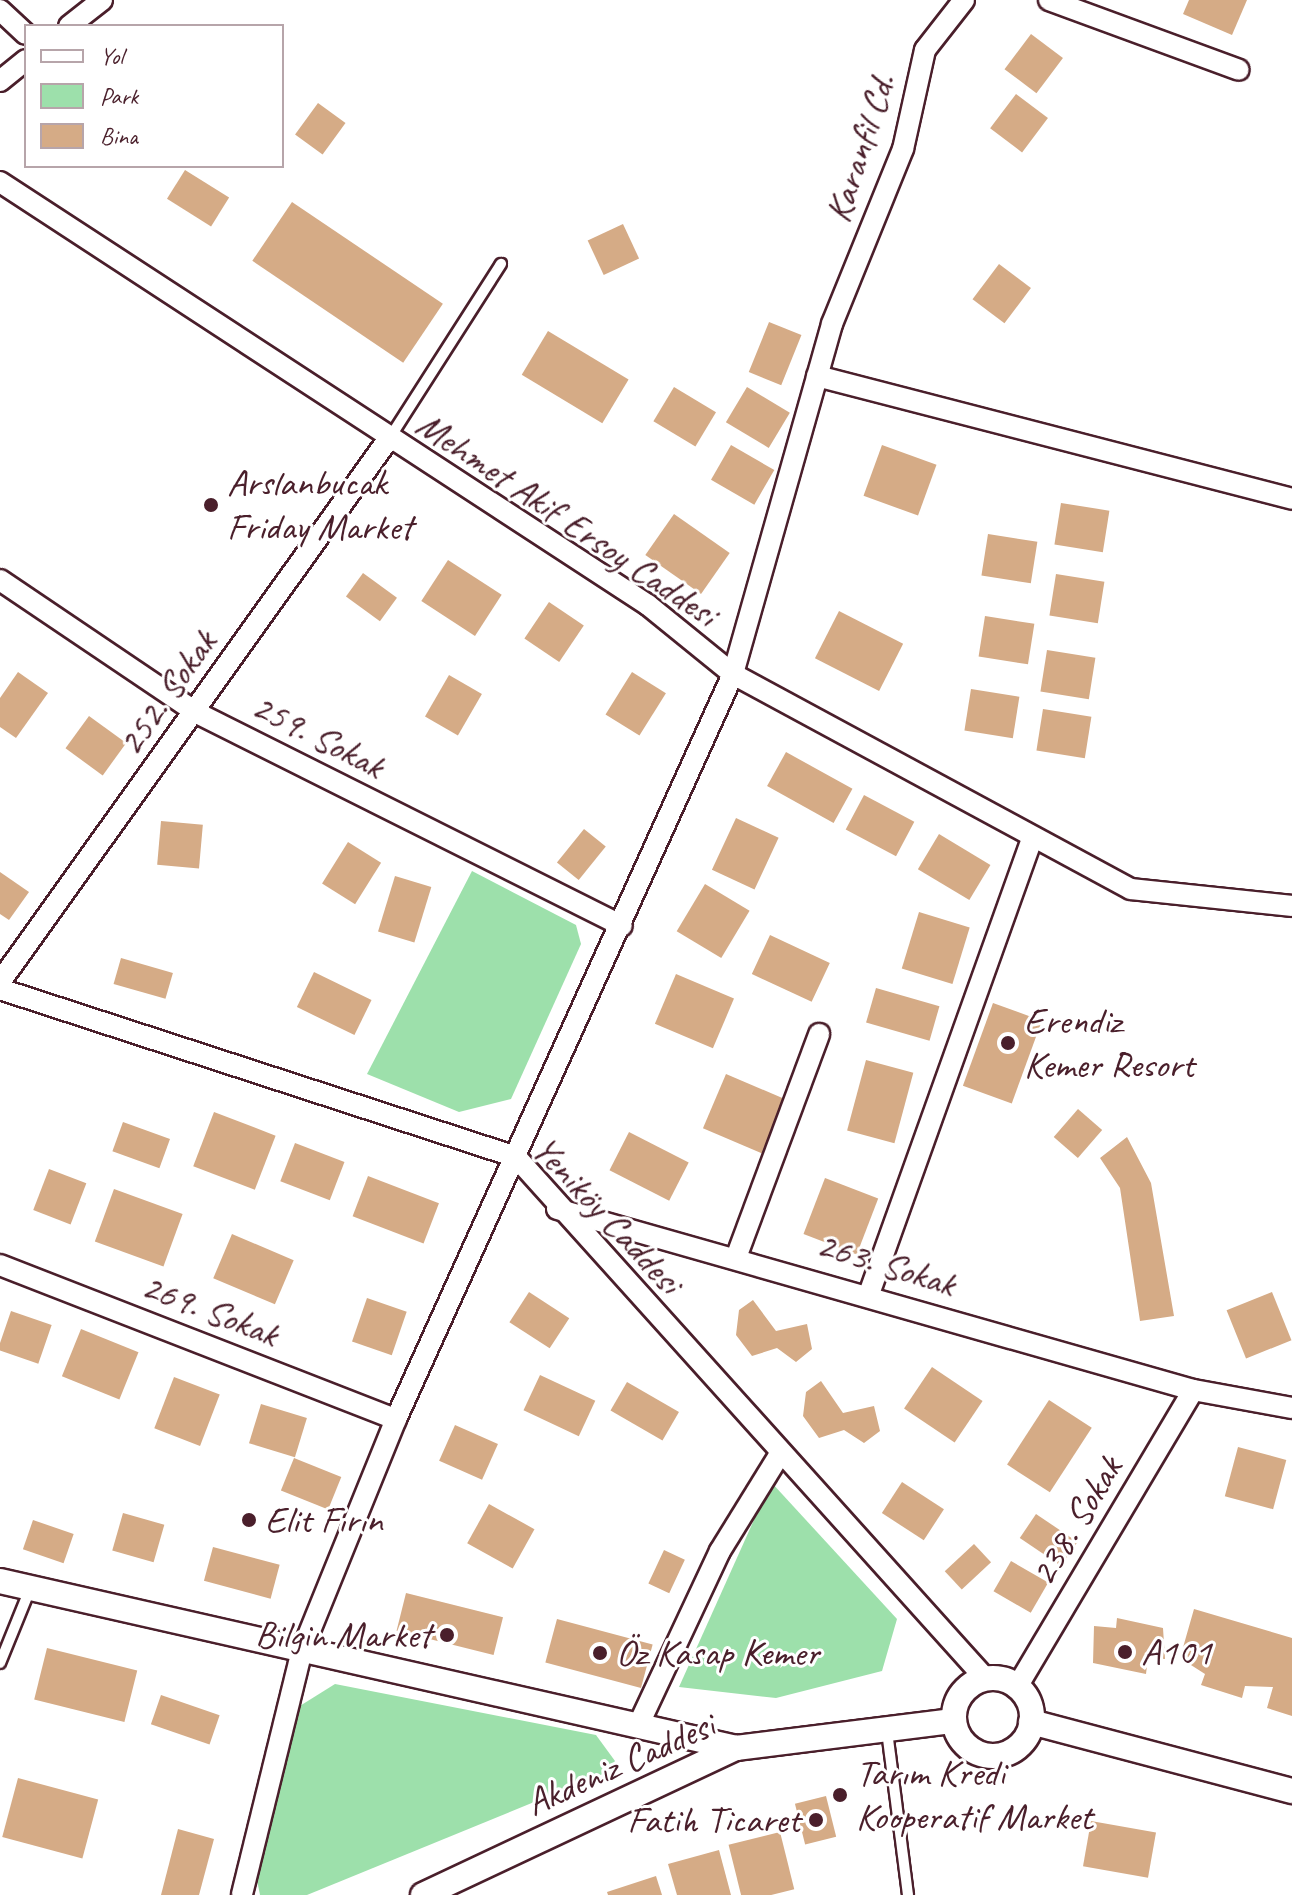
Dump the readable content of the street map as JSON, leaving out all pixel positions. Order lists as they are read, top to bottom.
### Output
{
  "streets": {
    "street": [
      "Karanfil Cd.",
      "Mehmet Akif Ersoy Caddesi",
      "252. Sokak",
      "259. Sokak",
      "Yeniköy Caddesi",
      "263. Sokak",
      "269. Sokak",
      "238. Sokak",
      "Akdeniz Caddesi"
    ]
  },
  "crossings": [
    ["Karanfil Cd.", "Mehmet Akif Ersoy Caddesi"],
    ["Mehmet Akif Ersoy Caddesi", "252. Sokak"],
    ["Mehmet Akif Ersoy Caddesi", "259. Sokak"],
    ["Mehmet Akif Ersoy Caddesi", "Yeniköy Caddesi"],
    ["Mehmet Akif Ersoy Caddesi", "269. Sokak"],
    ["252. Sokak", "259. Sokak"],
    ["Yeniköy Caddesi", "263. Sokak"],
    ["Yeniköy Caddesi", "238. Sokak"],
    ["Yeniköy Caddesi", "Akdeniz Caddesi"],
    ["263. Sokak", "238. Sokak"],
    ["238. Sokak", "Akdeniz Caddesi"]
  ],
  "places": [
    "Arslanbucak Friday Market",
    "Erendiz Kemer Resort",
    "Elit Fırın",
    "Bilgin Market",
    "A101",
    "Öz Kasap Kemer",
    "Tarım Kredi Kooperatif Market",
    "Fatih Ticaret"
  ],
  "legend": ["Yol", "Park", "Bina"]
}
